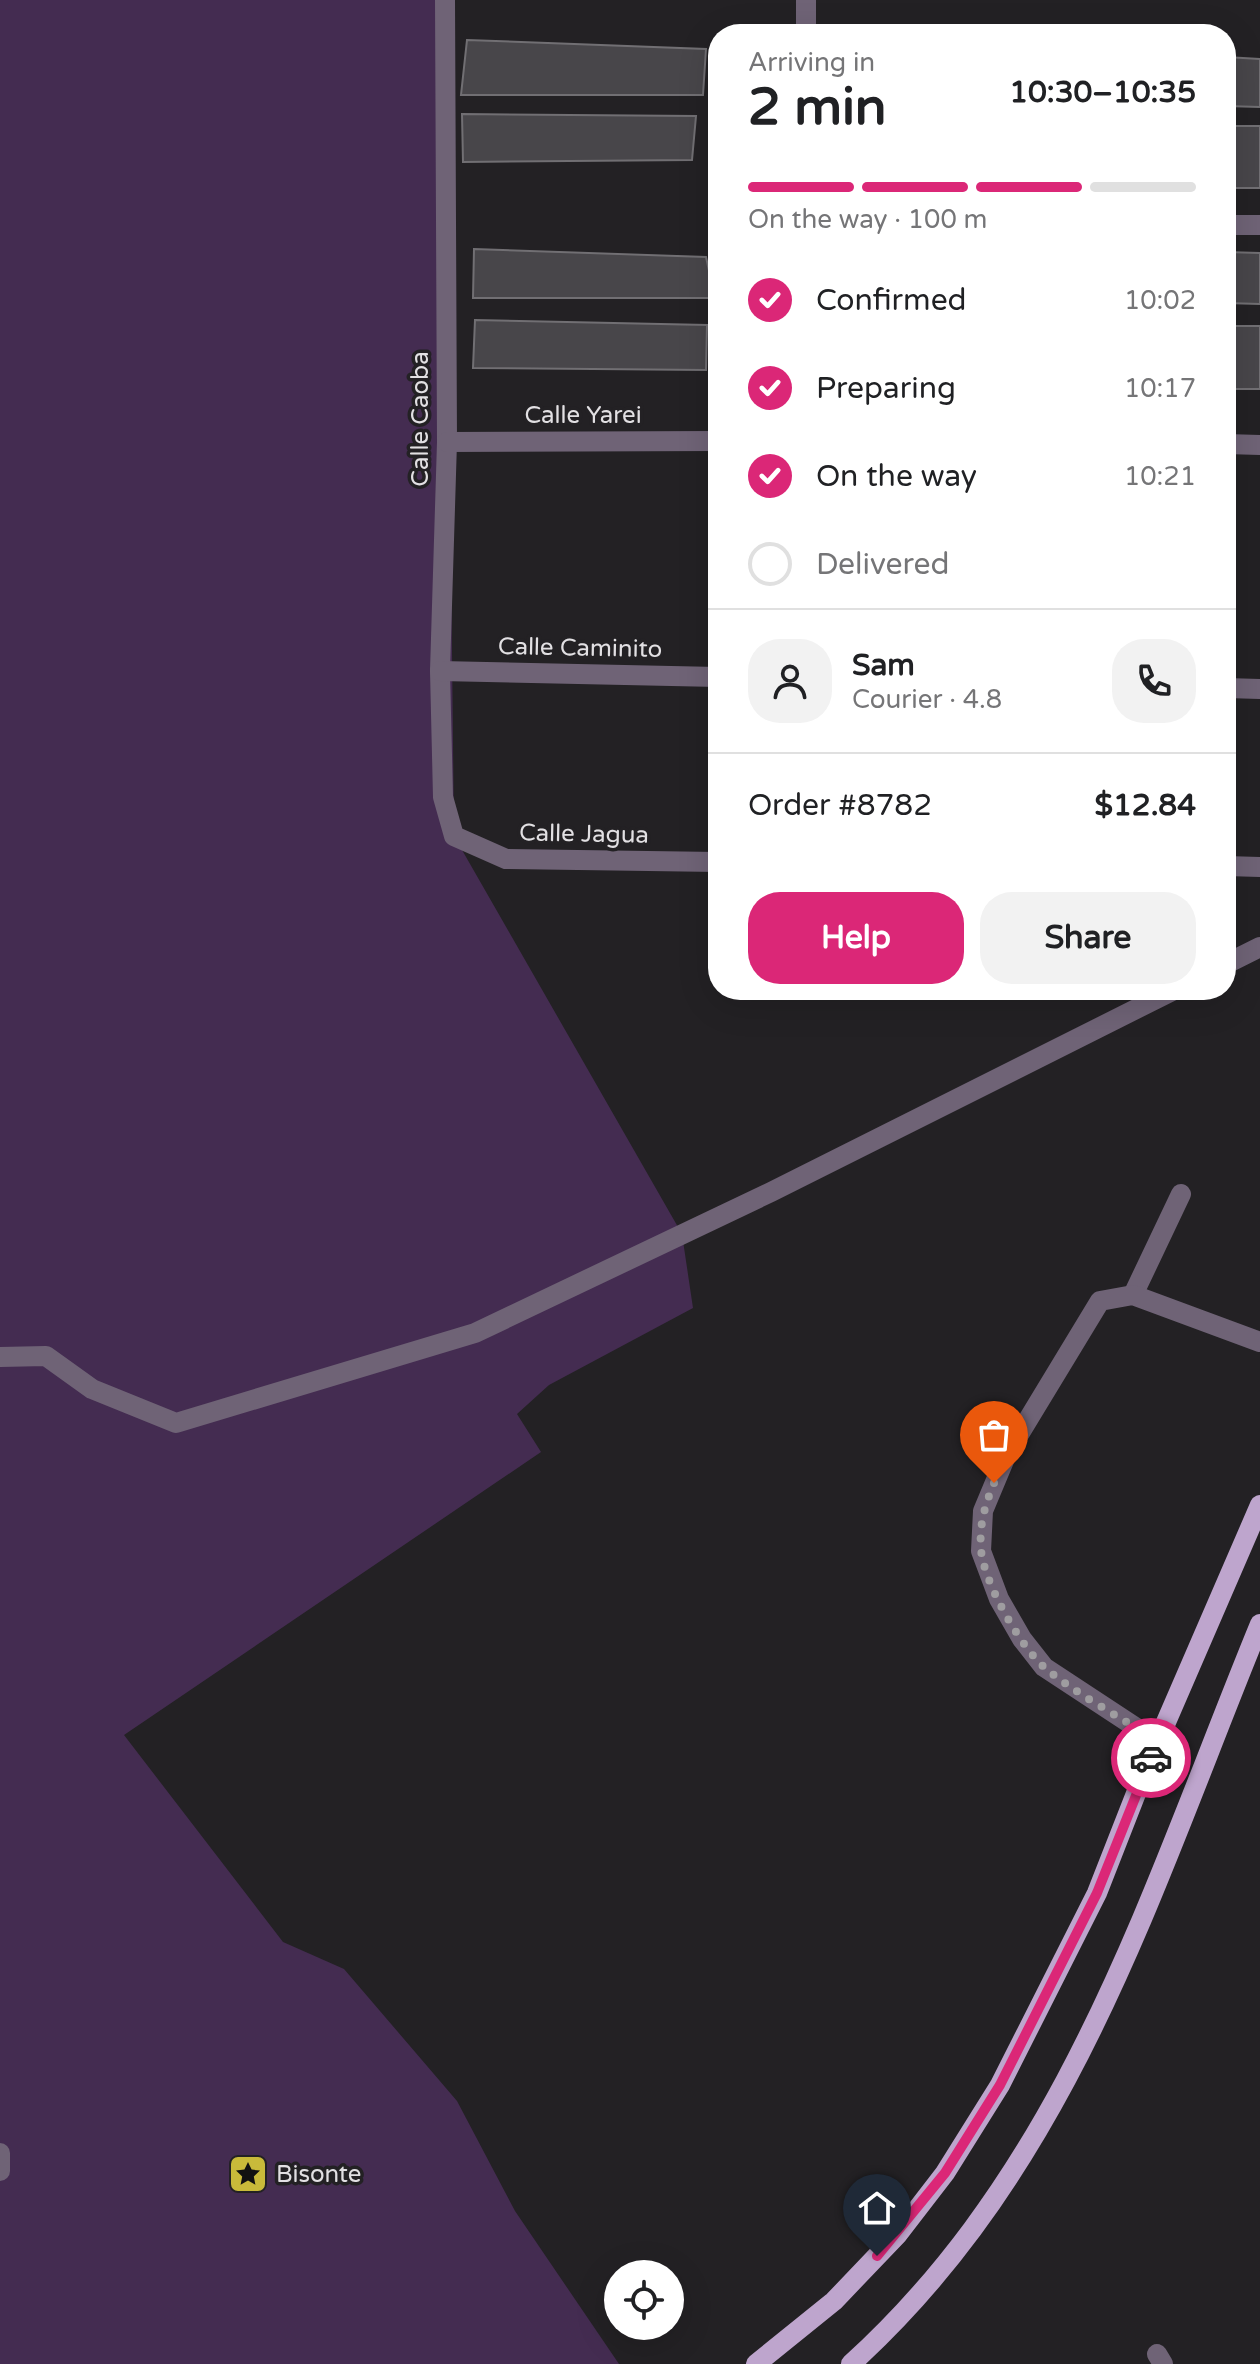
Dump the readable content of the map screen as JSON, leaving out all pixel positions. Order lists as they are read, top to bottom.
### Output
{
  "streets": {
    "street": [
      "Calle Yarei",
      "Calle Caoba",
      "Calle Caminito",
      "Calle Jagua"
    ]
  },
  "crossings": [
    ["Calle Yarei", "Calle Caoba"],
    ["Calle Caoba", "Calle Caminito"],
    ["Calle Caoba", "Calle Jagua"]
  ],
  "places": {
    "place": ["Bisonte"]
  },
  "page": {
    "heading": ["2 min", "Arriving in", "10:30–10:35"],
    "panel": [
      "Sam",
      "Courier · 4.8",
      "Order #8782",
      "$12.84"
    ],
    "bar": "On the way · 100 m",
    "list": [
      ["Confirmed", "10:02"],
      ["Preparing", "10:17"],
      ["On the way", "10:21"],
      "Delivered"
    ],
    "buttons": ["Help", "Share"]
  }
}
